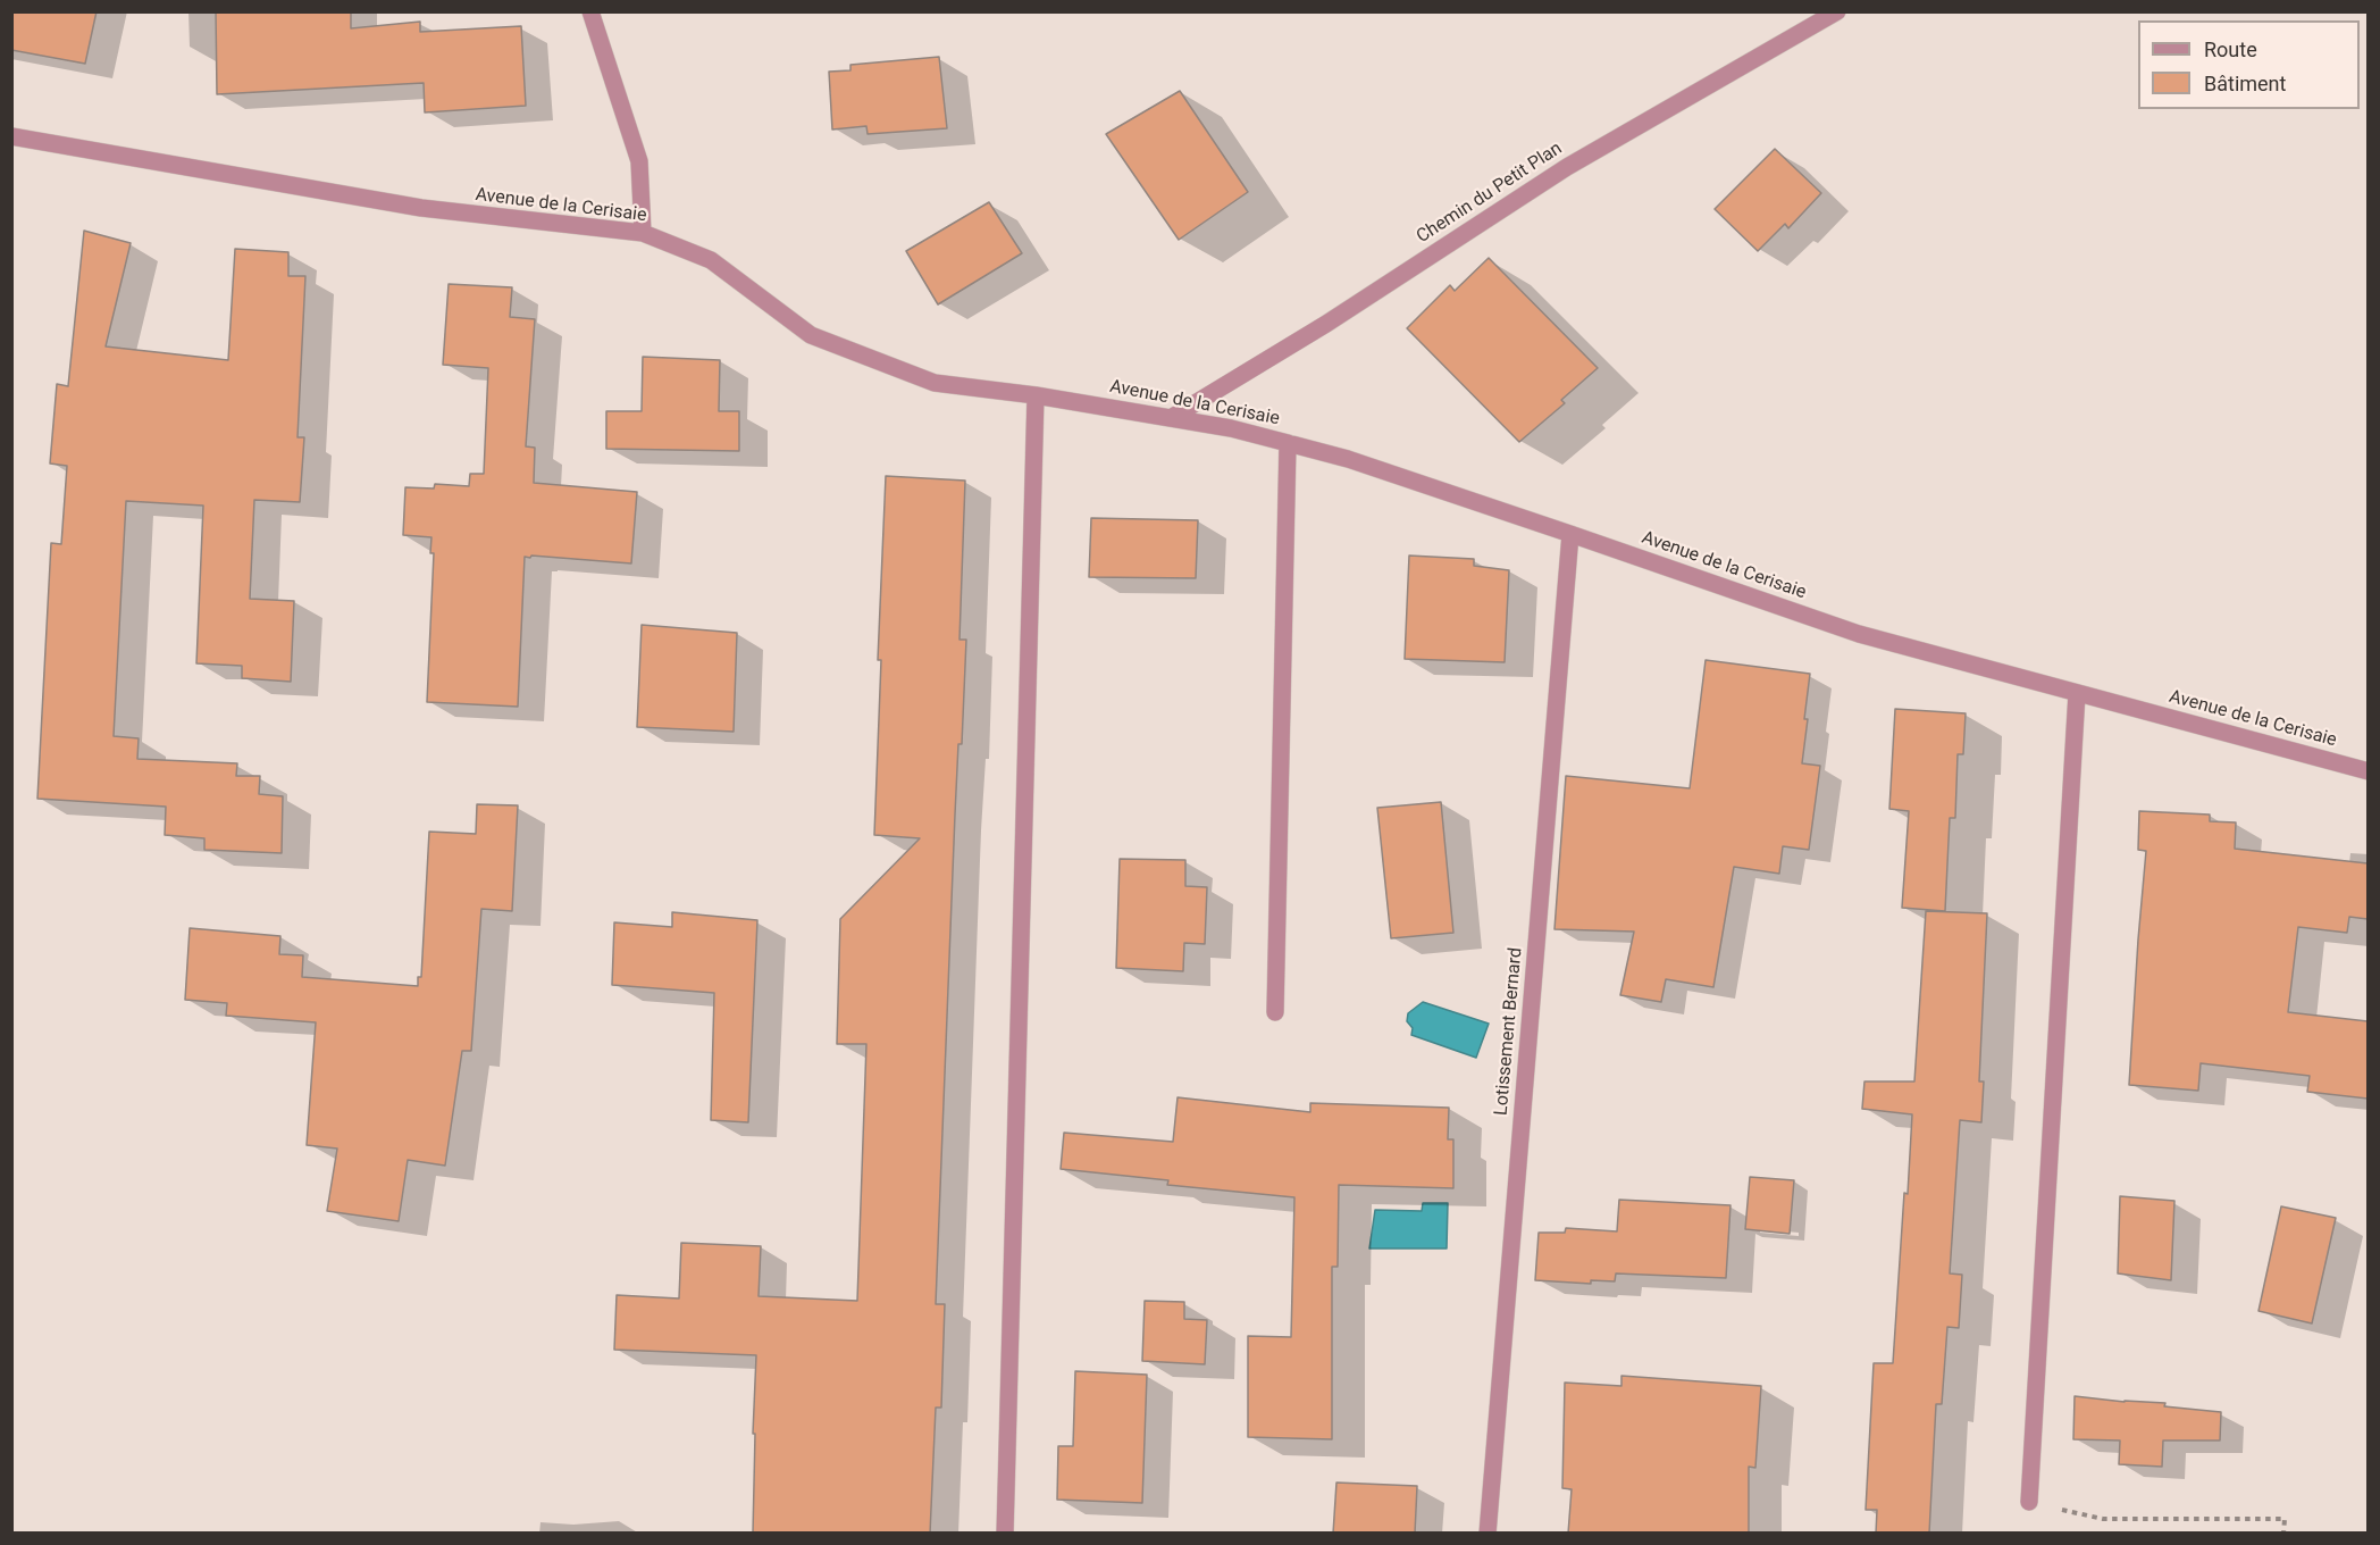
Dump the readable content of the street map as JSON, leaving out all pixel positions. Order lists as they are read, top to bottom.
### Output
{
  "streets": {
    "street": ["Chemin du Petit Plan", "Avenue de la Cerisaie", "Lotissement Bernard"]
  },
  "crossings": [
    ["Chemin du Petit Plan", "Avenue de la Cerisaie"],
    ["Avenue de la Cerisaie", "Lotissement Bernard"]
  ],
  "legend": ["Route", "Bâtiment"]
}
